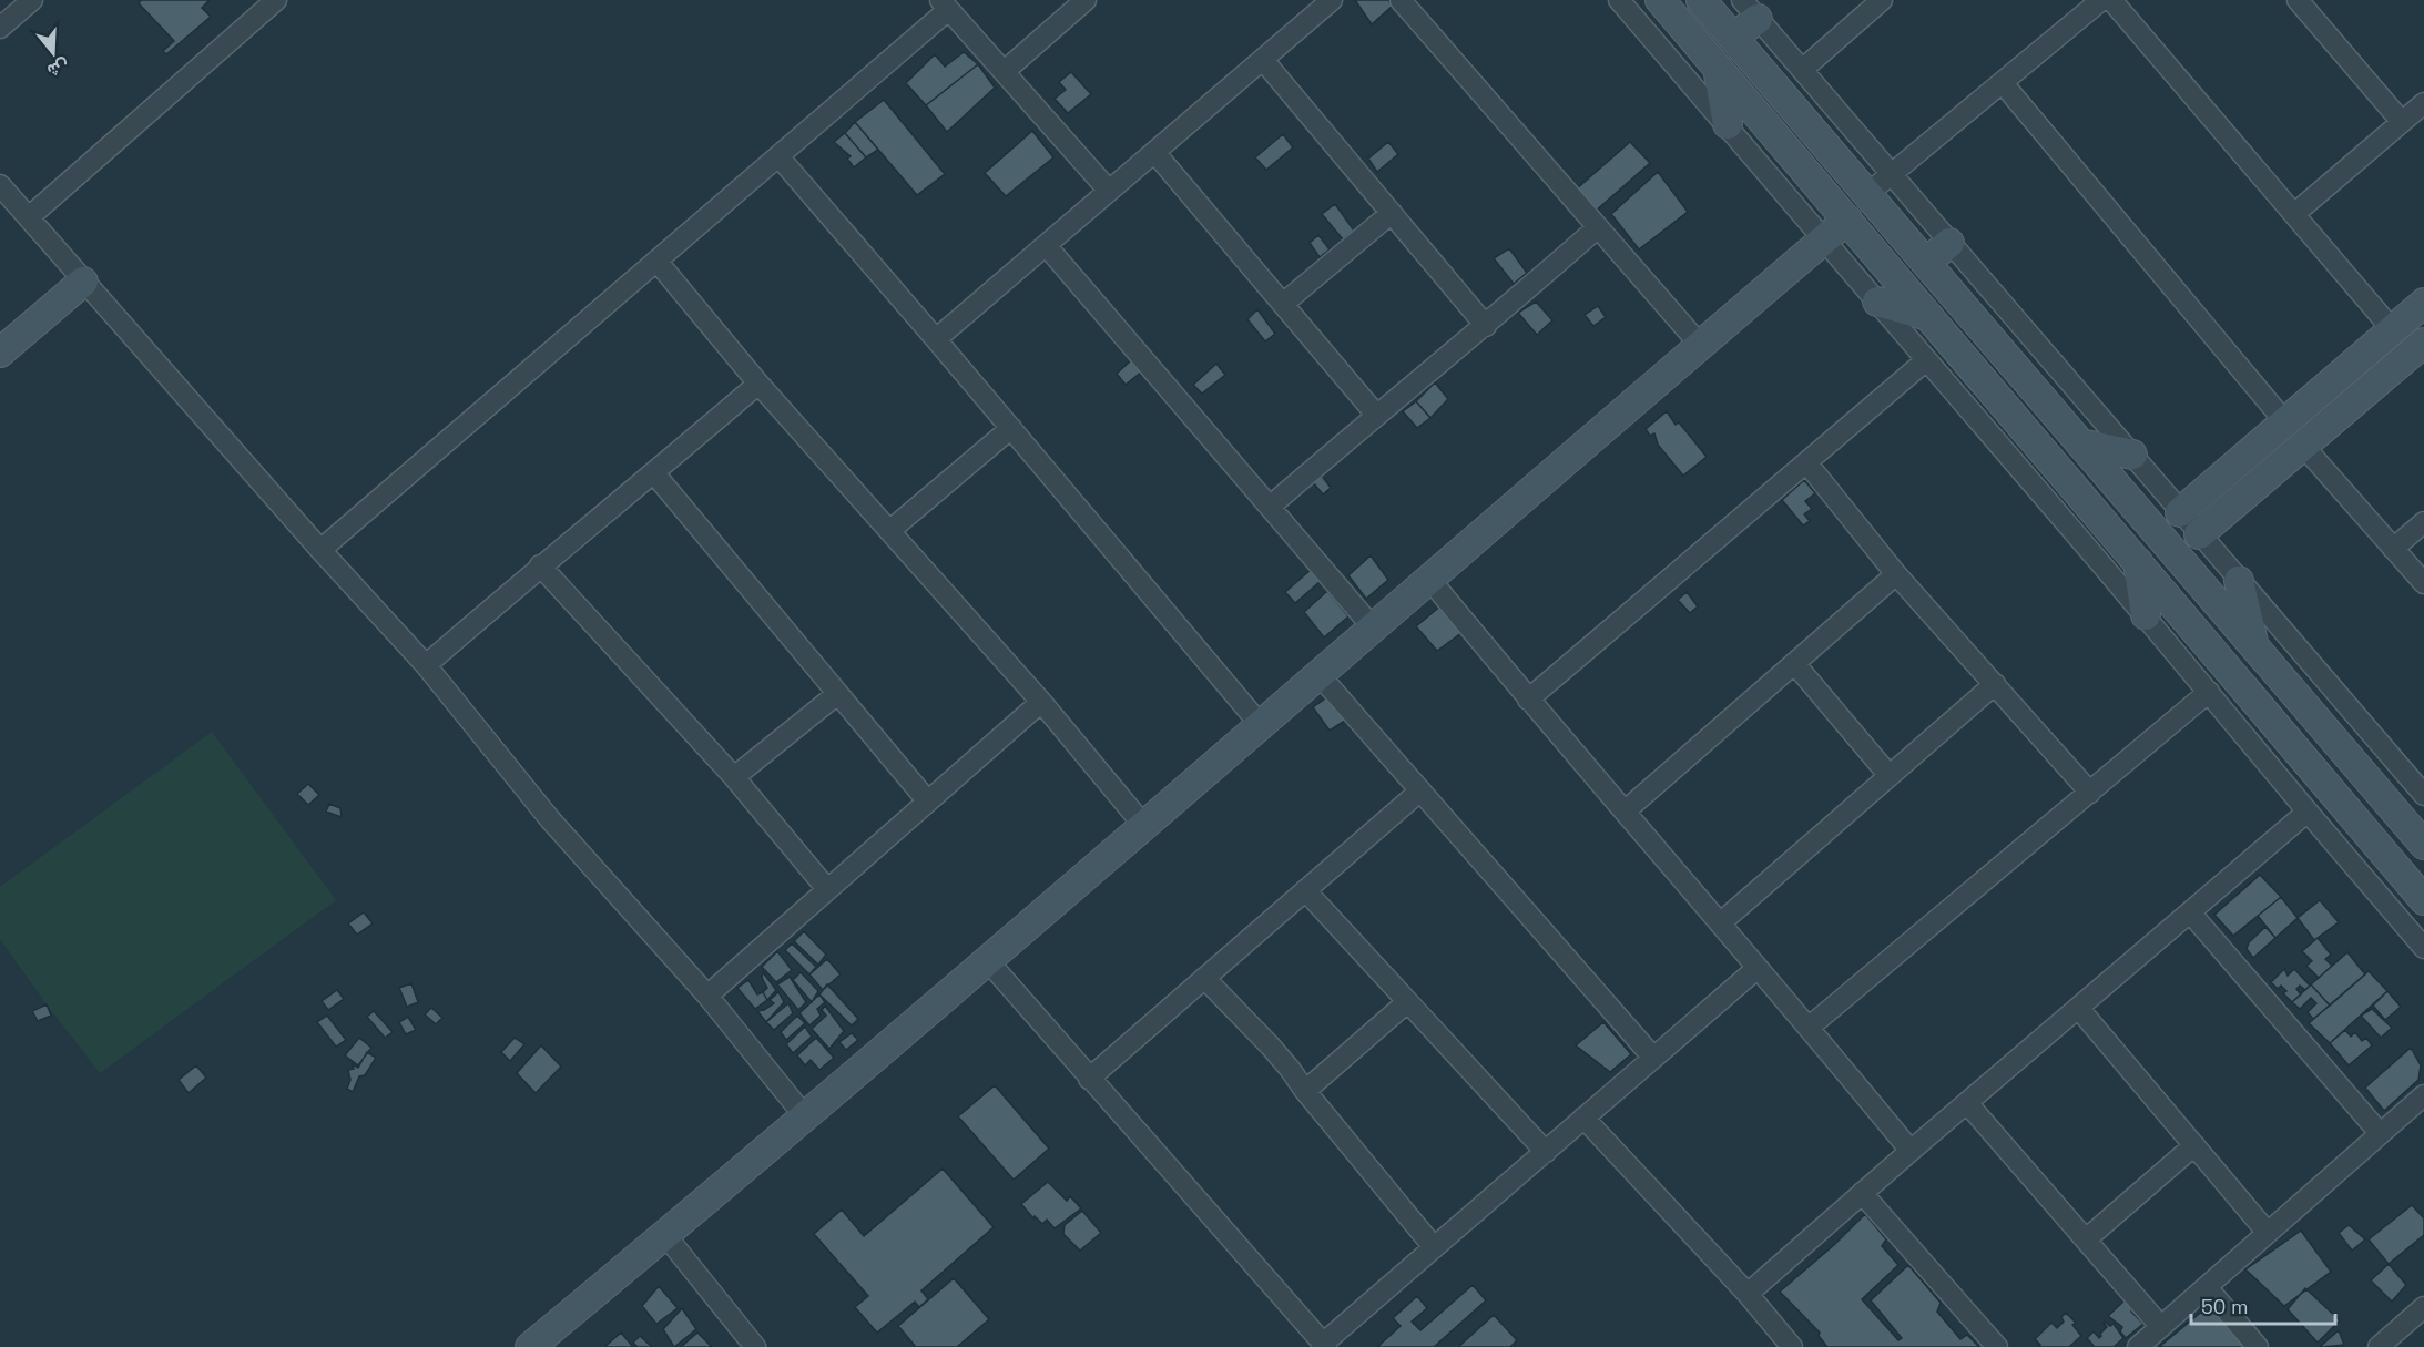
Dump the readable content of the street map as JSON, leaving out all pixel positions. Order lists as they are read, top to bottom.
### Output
{
  "scale_bar": "50 m",
  "north": "bottom"
}
